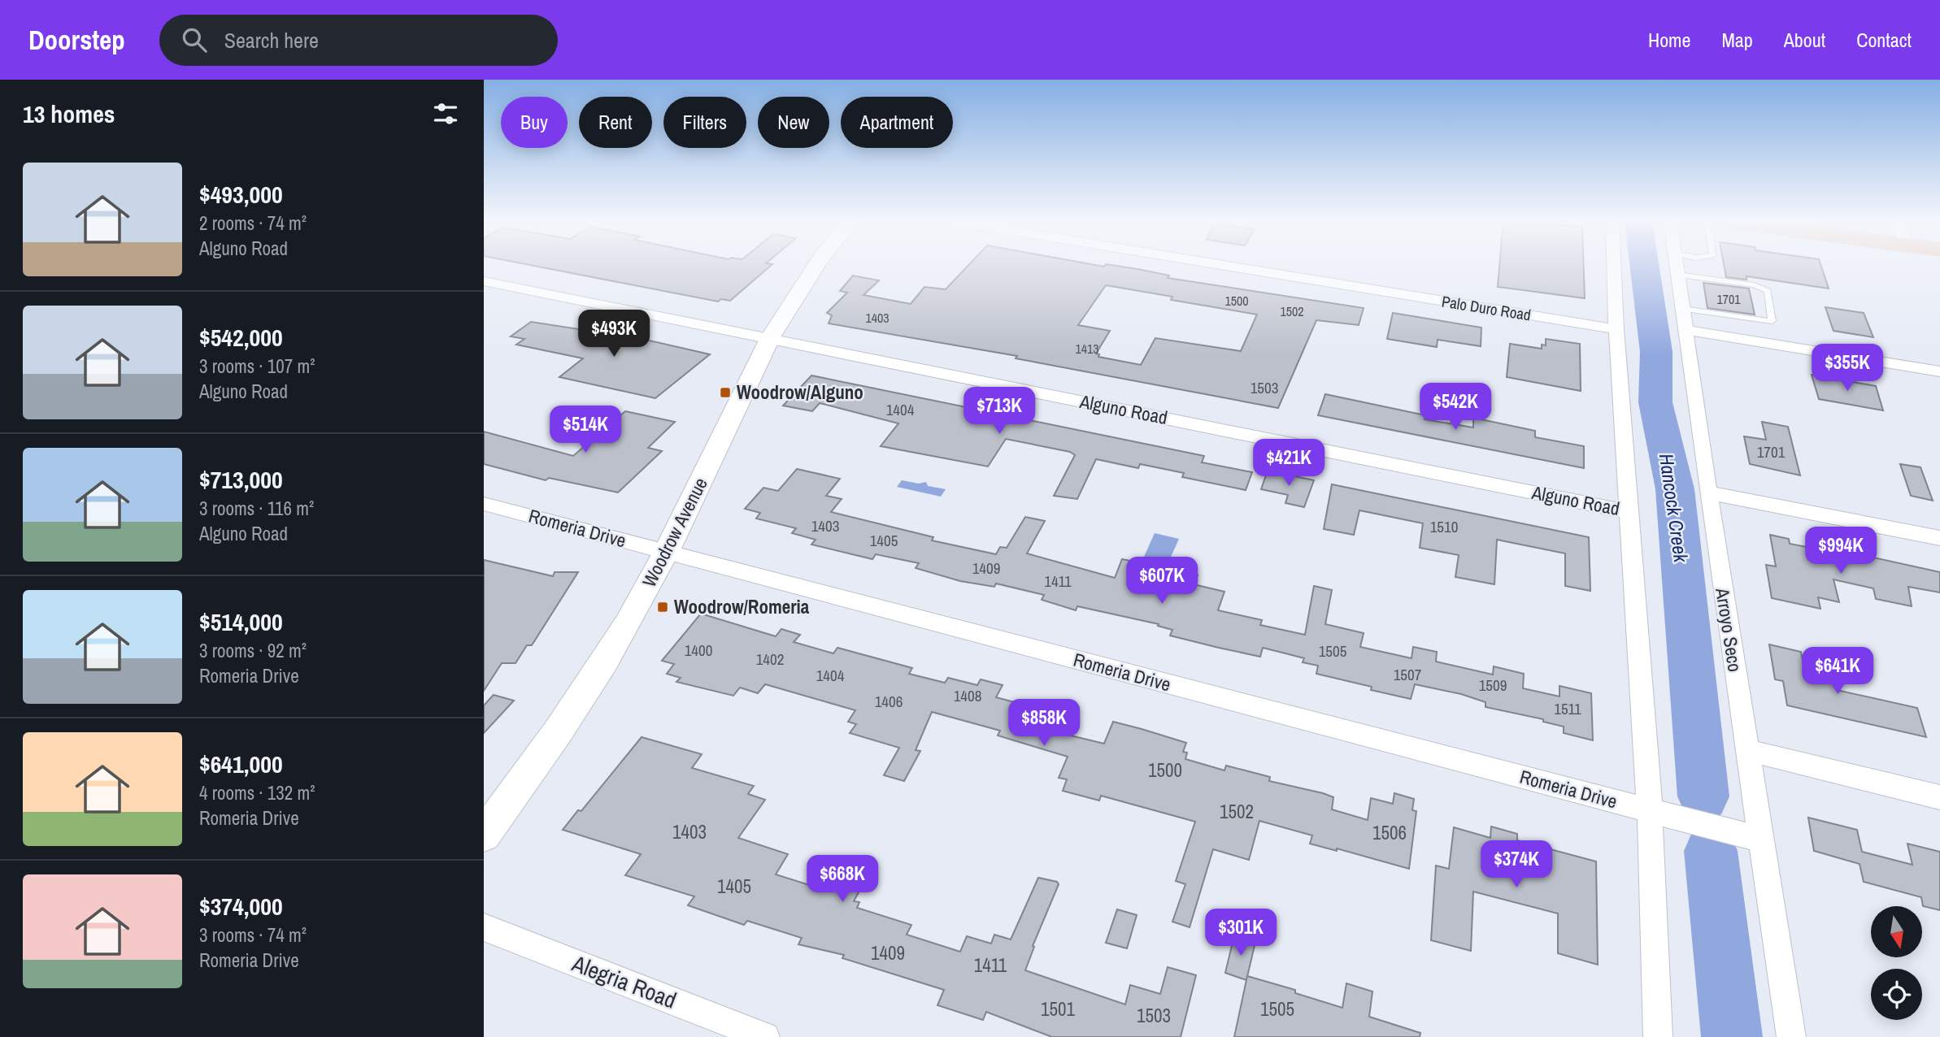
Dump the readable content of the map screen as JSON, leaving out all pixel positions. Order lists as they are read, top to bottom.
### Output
{
  "streets": {
    "street": [
      "Palo Duro Road",
      "Alguno Road",
      "Romeria Drive",
      "Woodrow Avenue",
      "Arroyo Seco",
      "Alegria Road"
    ]
  },
  "crossings": [
    ["Alguno Road", "Woodrow Avenue"],
    ["Romeria Drive", "Woodrow Avenue"],
    ["Romeria Drive", "Arroyo Seco"]
  ],
  "water": ["Hancock Creek"],
  "places": {
    "transit": ["Woodrow/Alguno", "Woodrow/Romeria"]
  },
  "house_numbers": [
    "1701",
    "1500",
    "1502",
    "1403",
    "1413",
    "1503",
    "1404",
    "1701",
    "1403",
    "1510",
    "1405",
    "1409",
    "1411",
    "1400",
    "1505",
    "1402",
    "1507",
    "1404",
    "1509",
    "1408",
    "1406",
    "1511",
    "1500",
    "1502",
    "1403",
    "1506",
    "1405",
    "1409",
    "1411",
    "1501",
    "1505",
    "1503"
  ],
  "north": "bottom",
  "page": {
    "header": "Doorstep",
    "search": "Search here",
    "nav": [
      "Home",
      "Map",
      "About",
      "Contact"
    ],
    "heading": "13 homes",
    "chip": [
      "Buy",
      "Rent",
      "Filters",
      "New",
      "Apartment"
    ],
    "list": [
      {
        "name": "$493,000",
        "note": "2 rooms · 74 m² · Alguno Road"
      },
      {
        "name": "$542,000",
        "note": "3 rooms · 107 m² · Alguno Road"
      },
      {
        "name": "$713,000",
        "note": "3 rooms · 116 m² · Alguno Road"
      },
      {
        "name": "$514,000",
        "note": "3 rooms · 92 m² · Romeria Drive"
      },
      {
        "name": "$641,000",
        "note": "4 rooms · 132 m² · Romeria Drive"
      },
      {
        "name": "$374,000",
        "note": "3 rooms · 74 m² · Romeria Drive"
      }
    ],
    "price": [
      "$493K",
      "$355K",
      "$542K",
      "$713K",
      "$514K",
      "$421K",
      "$994K",
      "$607K",
      "$641K",
      "$858K",
      "$374K",
      "$668K",
      "$301K"
    ]
  }
}
